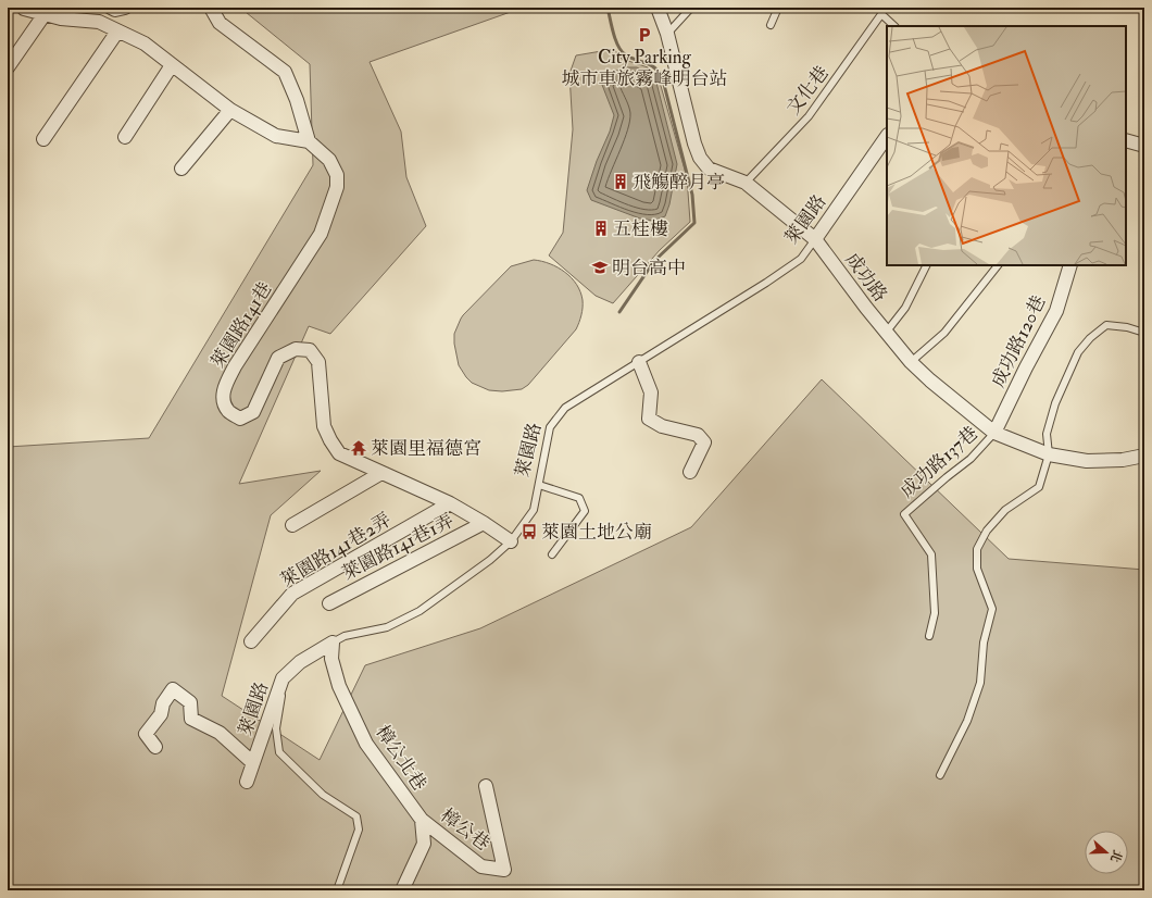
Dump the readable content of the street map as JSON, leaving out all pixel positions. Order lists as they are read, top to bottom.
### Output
{
  "streets": {
    "street": [
      "萊園路",
      "成功路",
      "萊園路141巷",
      "成功路120巷",
      "萊園路141巷1弄",
      "萊園路141巷2弄",
      "樟公北巷",
      "樟公巷"
    ],
    "lane": ["文化巷", "成功路137巷"]
  },
  "crossings": [
    ["文化巷", "成功路"],
    ["萊園路", "成功路"],
    ["萊園路", "萊園路141巷"],
    ["萊園路", "樟公北巷"],
    ["成功路", "成功路120巷"],
    ["成功路", "成功路137巷"],
    ["萊園路141巷", "萊園路141巷1弄"],
    ["萊園路141巷", "萊園路141巷2弄"],
    ["成功路120巷", "成功路137巷"],
    ["樟公北巷", "樟公巷"]
  ],
  "places": {
    "parking": ["City Parking 城市車旅霧峰明台站"],
    "building": ["飛觴醉月亭", "五桂樓"],
    "school or university": ["明台高中"],
    "temple": ["萊園里福德宮"],
    "bus stop": ["萊園土地公廟"]
  },
  "north": "right"
}
